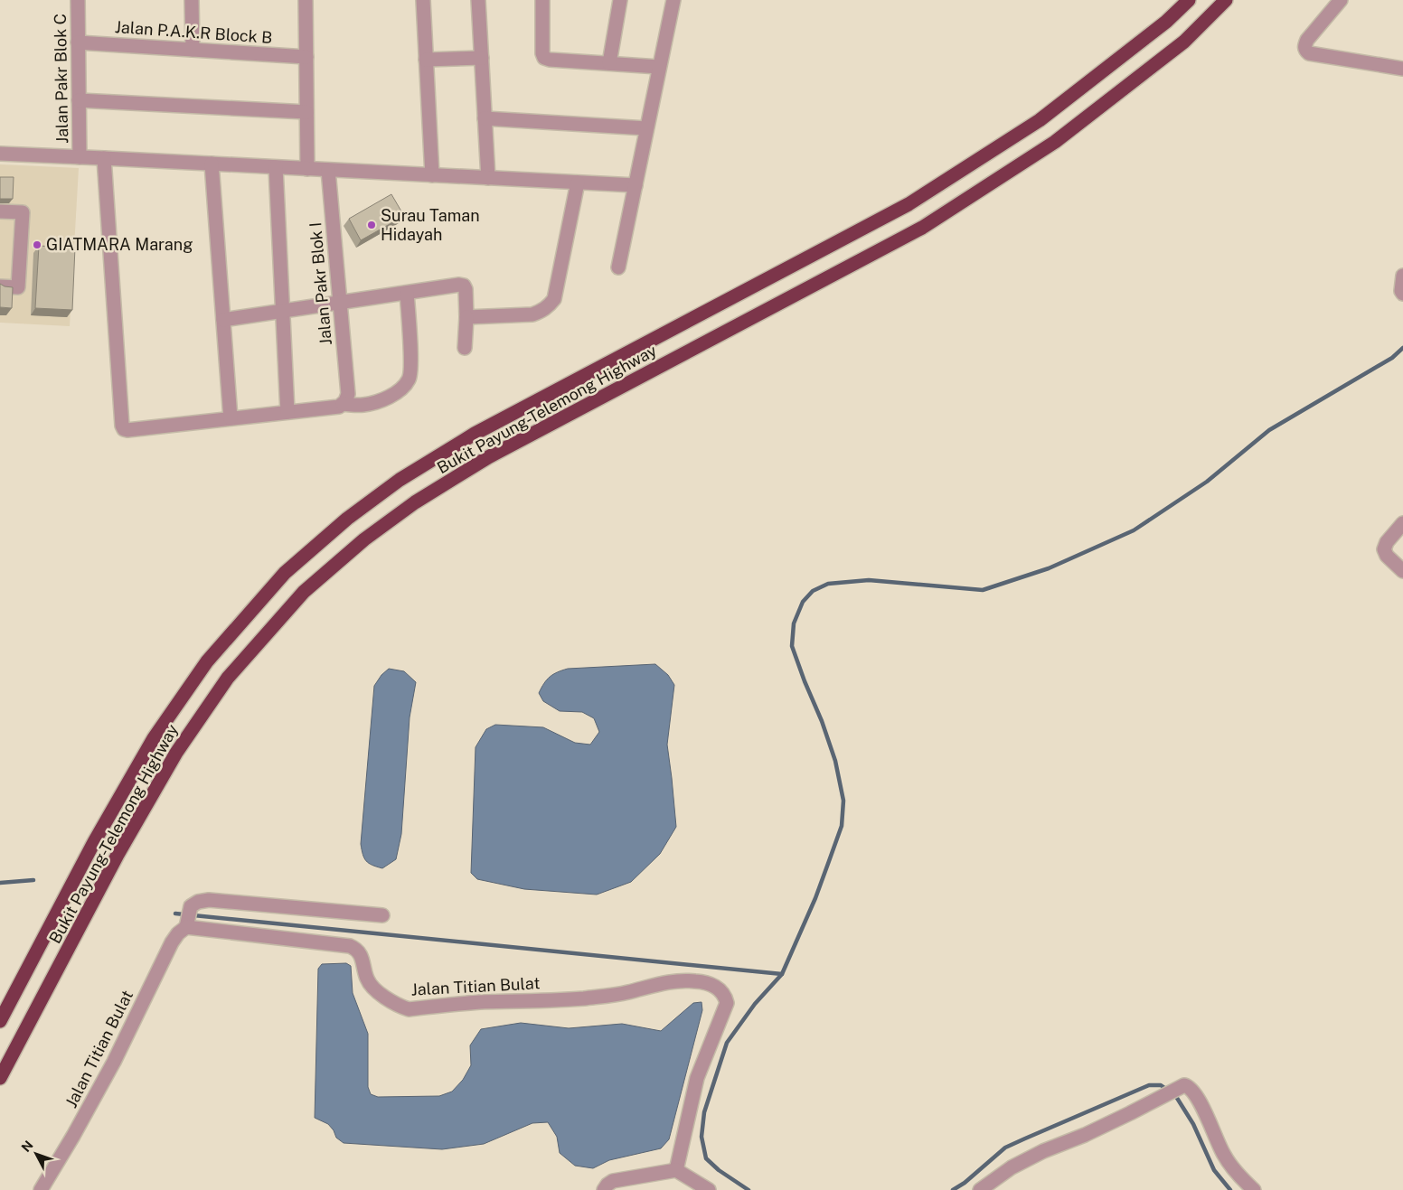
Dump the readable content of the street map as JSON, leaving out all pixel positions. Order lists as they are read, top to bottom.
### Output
{
  "streets": {
    "highway": ["Bukit Payung-Telemong Highway"],
    "street": [
      "Jalan P.A.K.R Block B",
      "Jalan Pakr Blok C",
      "Jalan Pakr Blok I",
      "Jalan Titian Bulat"
    ]
  },
  "crossings": [
    ["Jalan P.A.K.R Block B", "Jalan Pakr Blok C"]
  ],
  "places": ["Surau Taman Hidayah", "GIATMARA Marang"],
  "north": "top left"
}
